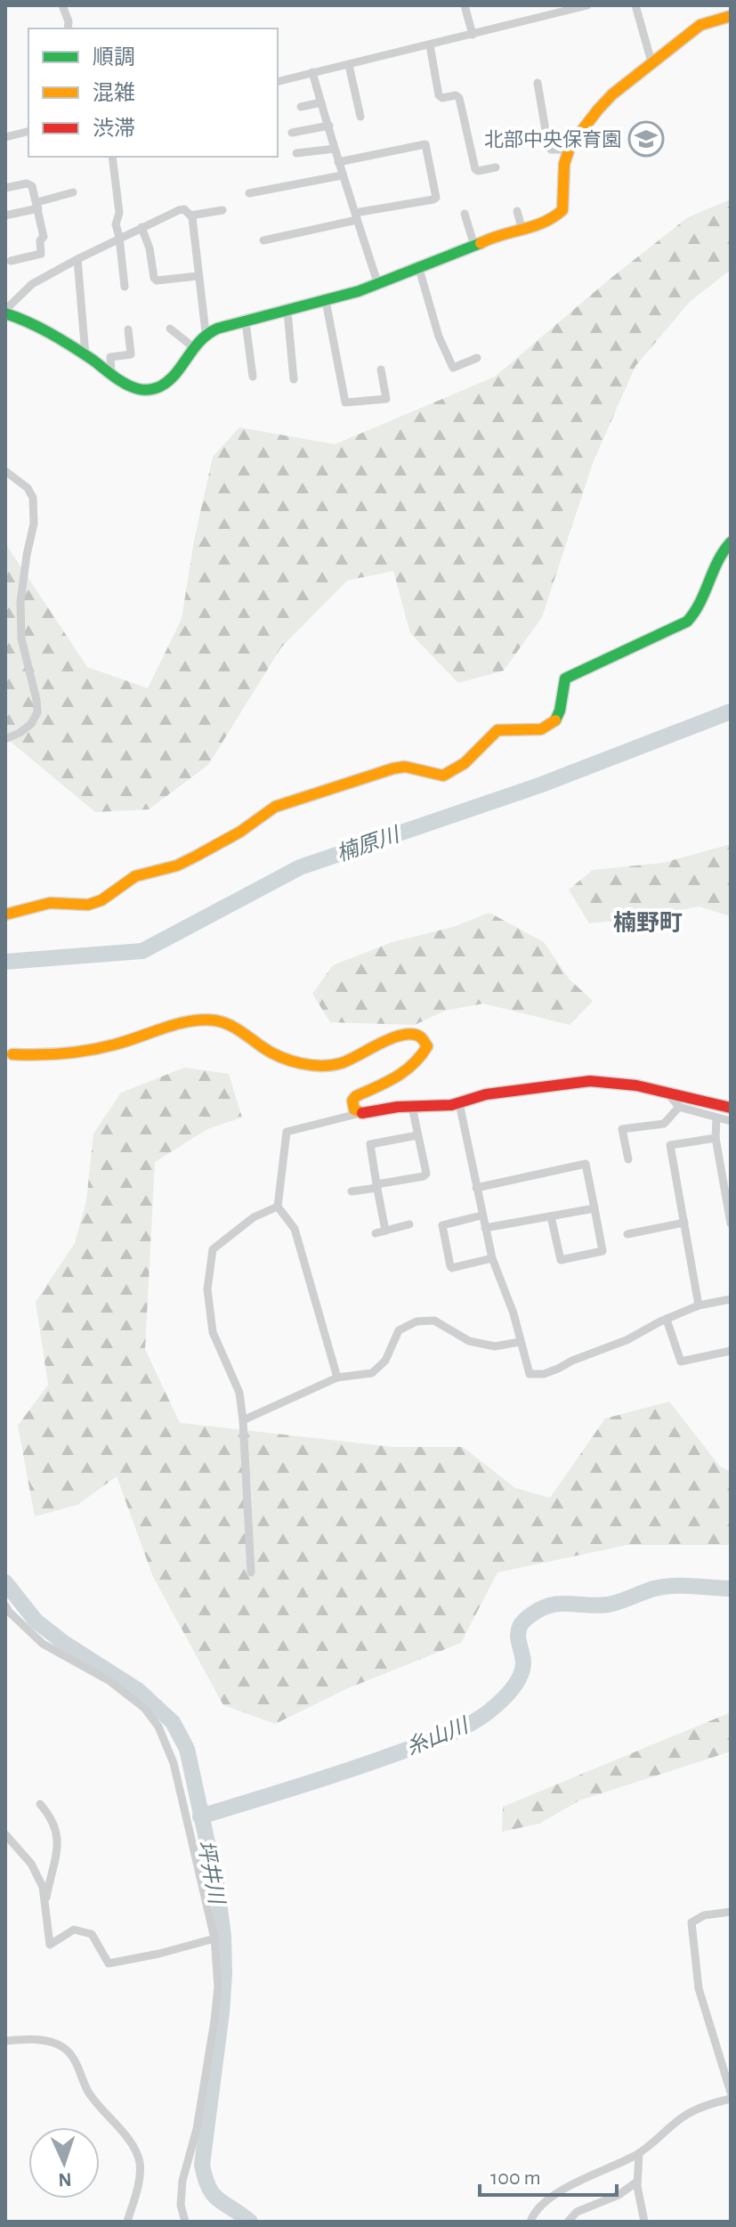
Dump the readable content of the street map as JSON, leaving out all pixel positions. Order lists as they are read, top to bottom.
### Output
{
  "districts": ["楠野町"],
  "water": ["楠原川", "糸山川", "坪井川"],
  "places": {
    "school or university": ["北部中央保育園"]
  },
  "legend": ["順調", "混雑", "渋滞"],
  "scale_bar": "100 m",
  "north": "bottom"
}
